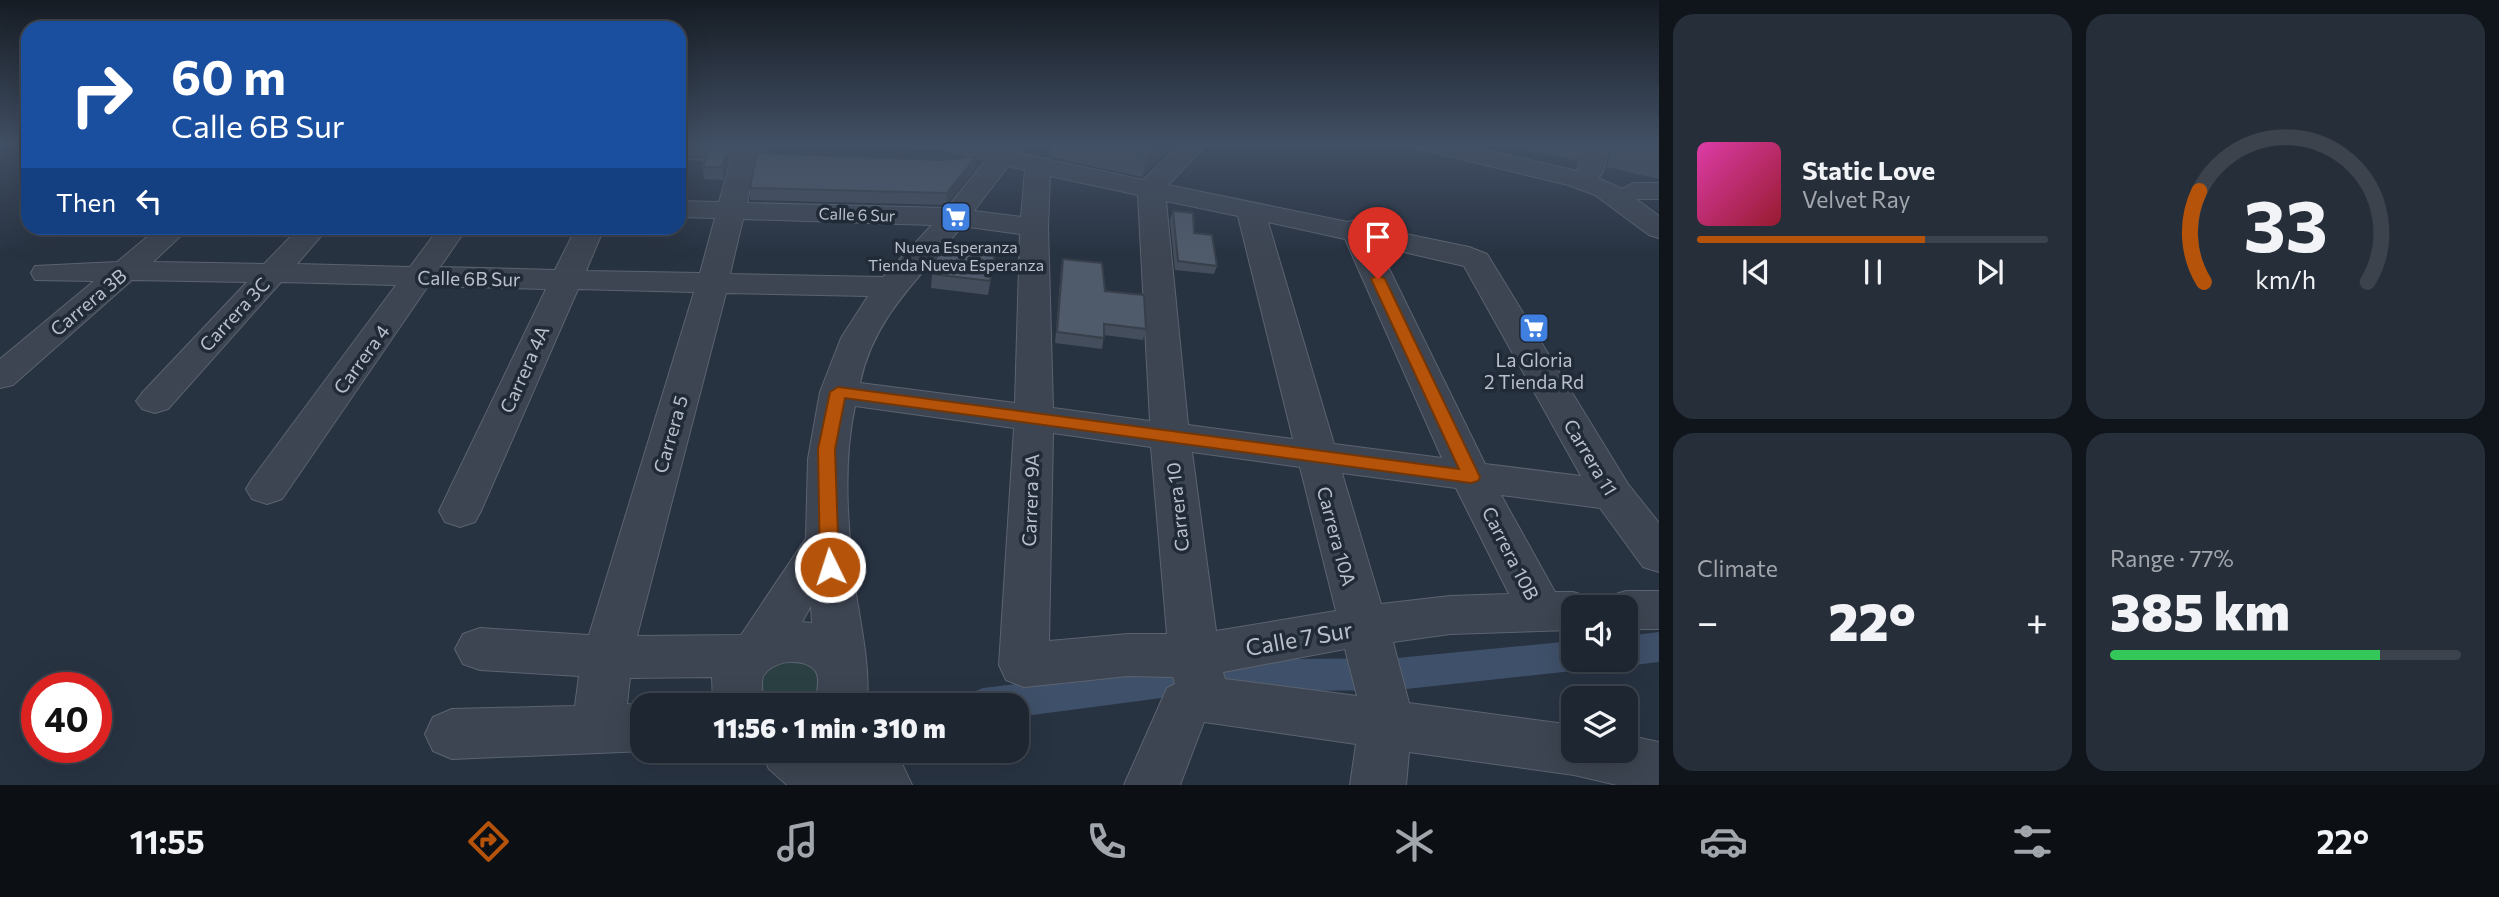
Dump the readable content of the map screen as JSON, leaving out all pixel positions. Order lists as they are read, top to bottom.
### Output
{
  "streets": {
    "street": [
      "Calle 6 Sur",
      "Calle 6B Sur",
      "Carrera 3B",
      "Carrera 3C",
      "Carrera 4",
      "Carrera 4A",
      "Carrera 5",
      "Carrera 11",
      "Carrera 9A",
      "Carrera 10",
      "Carrera 10A",
      "Carrera 10B",
      "Calle 7 Sur"
    ]
  },
  "crossings": [
    ["Calle 6 Sur", "Carrera 5"],
    ["Calle 6 Sur", "Carrera 9A"],
    ["Calle 6B Sur", "Carrera 3B"],
    ["Calle 6B Sur", "Carrera 3C"],
    ["Calle 6B Sur", "Carrera 4"],
    ["Calle 6B Sur", "Carrera 4A"],
    ["Calle 6B Sur", "Carrera 5"],
    ["Carrera 11", "Carrera 10B"],
    ["Carrera 9A", "Calle 7 Sur"],
    ["Carrera 10", "Calle 7 Sur"],
    ["Carrera 10A", "Calle 7 Sur"],
    ["Carrera 10B", "Calle 7 Sur"]
  ],
  "places": {
    "supermarket": ["Nueva Esperanza Tienda Nueva Esperanza", "La Gloria 2 Tienda Rd"]
  },
  "page": {
    "turn": ["60 m", "Calle 6B Sur"],
    "song": ["Static Love", "Velvet Ray"],
    "then": "Then",
    "tile": [
      "Climate",
      ["Range · 77%", "385 km"]
    ],
    "heat": ["−", "22°", "+"],
    "limit": "40",
    "trip": "11:56 · 1 min · 310 m",
    "tabs": ["11:55", "22°"],
    "gauge": ["33", "km/h"]
  }
}
